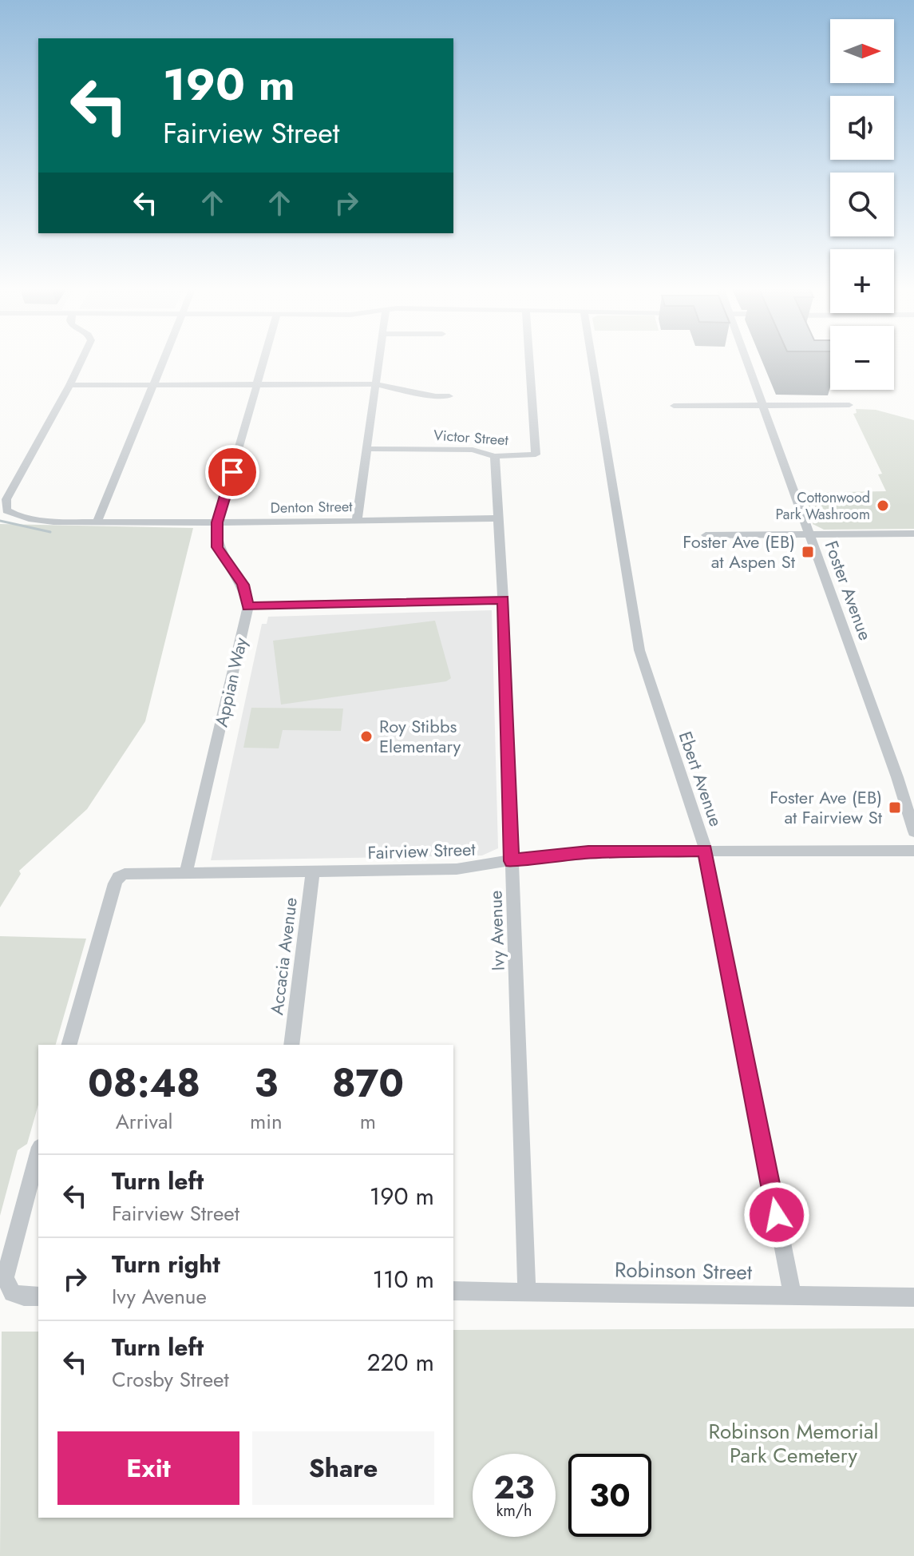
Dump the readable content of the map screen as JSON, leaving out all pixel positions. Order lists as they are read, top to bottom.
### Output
{
  "streets": {
    "street": [
      "Victor Street",
      "Denton Street",
      "Foster Avenue",
      "Appian Way",
      "Ebert Avenue",
      "Fairview Street",
      "Ivy Avenue",
      "Accacia Avenue",
      "Robinson Street"
    ]
  },
  "crossings": [
    ["Victor Street", "Ivy Avenue"],
    ["Denton Street", "Ivy Avenue"],
    ["Appian Way", "Fairview Street"],
    ["Ebert Avenue", "Fairview Street"],
    ["Ebert Avenue", "Robinson Street"],
    ["Fairview Street", "Ivy Avenue"],
    ["Fairview Street", "Accacia Avenue"],
    ["Ivy Avenue", "Robinson Street"]
  ],
  "parks": ["Robinson Memorial Park Cemetery"],
  "places": {
    "other": ["Cottonwood Park Washroom", "Roy Stibbs Elementary"],
    "transit": ["Foster Ave (EB) at Aspen St", "Foster Ave (EB) at Fairview St"]
  },
  "north": "right",
  "page": {
    "map_buttons": ["+", "−"],
    "turn": ["190 m", "Fairview Street"],
    "eta": [
      "08:48",
      "Arrival",
      "3",
      "min",
      "870",
      "m"
    ],
    "list": [
      {
        "name": "Turn left",
        "note": "Fairview Street",
        "value": "190 m"
      },
      {
        "name": "Turn right",
        "note": "Ivy Avenue",
        "value": "110 m"
      },
      {
        "name": "Turn left",
        "note": "Crosby Street",
        "value": "220 m"
      }
    ],
    "buttons": ["Exit", "Share"],
    "speed": "23 km/h",
    "limit": "30"
  }
}
